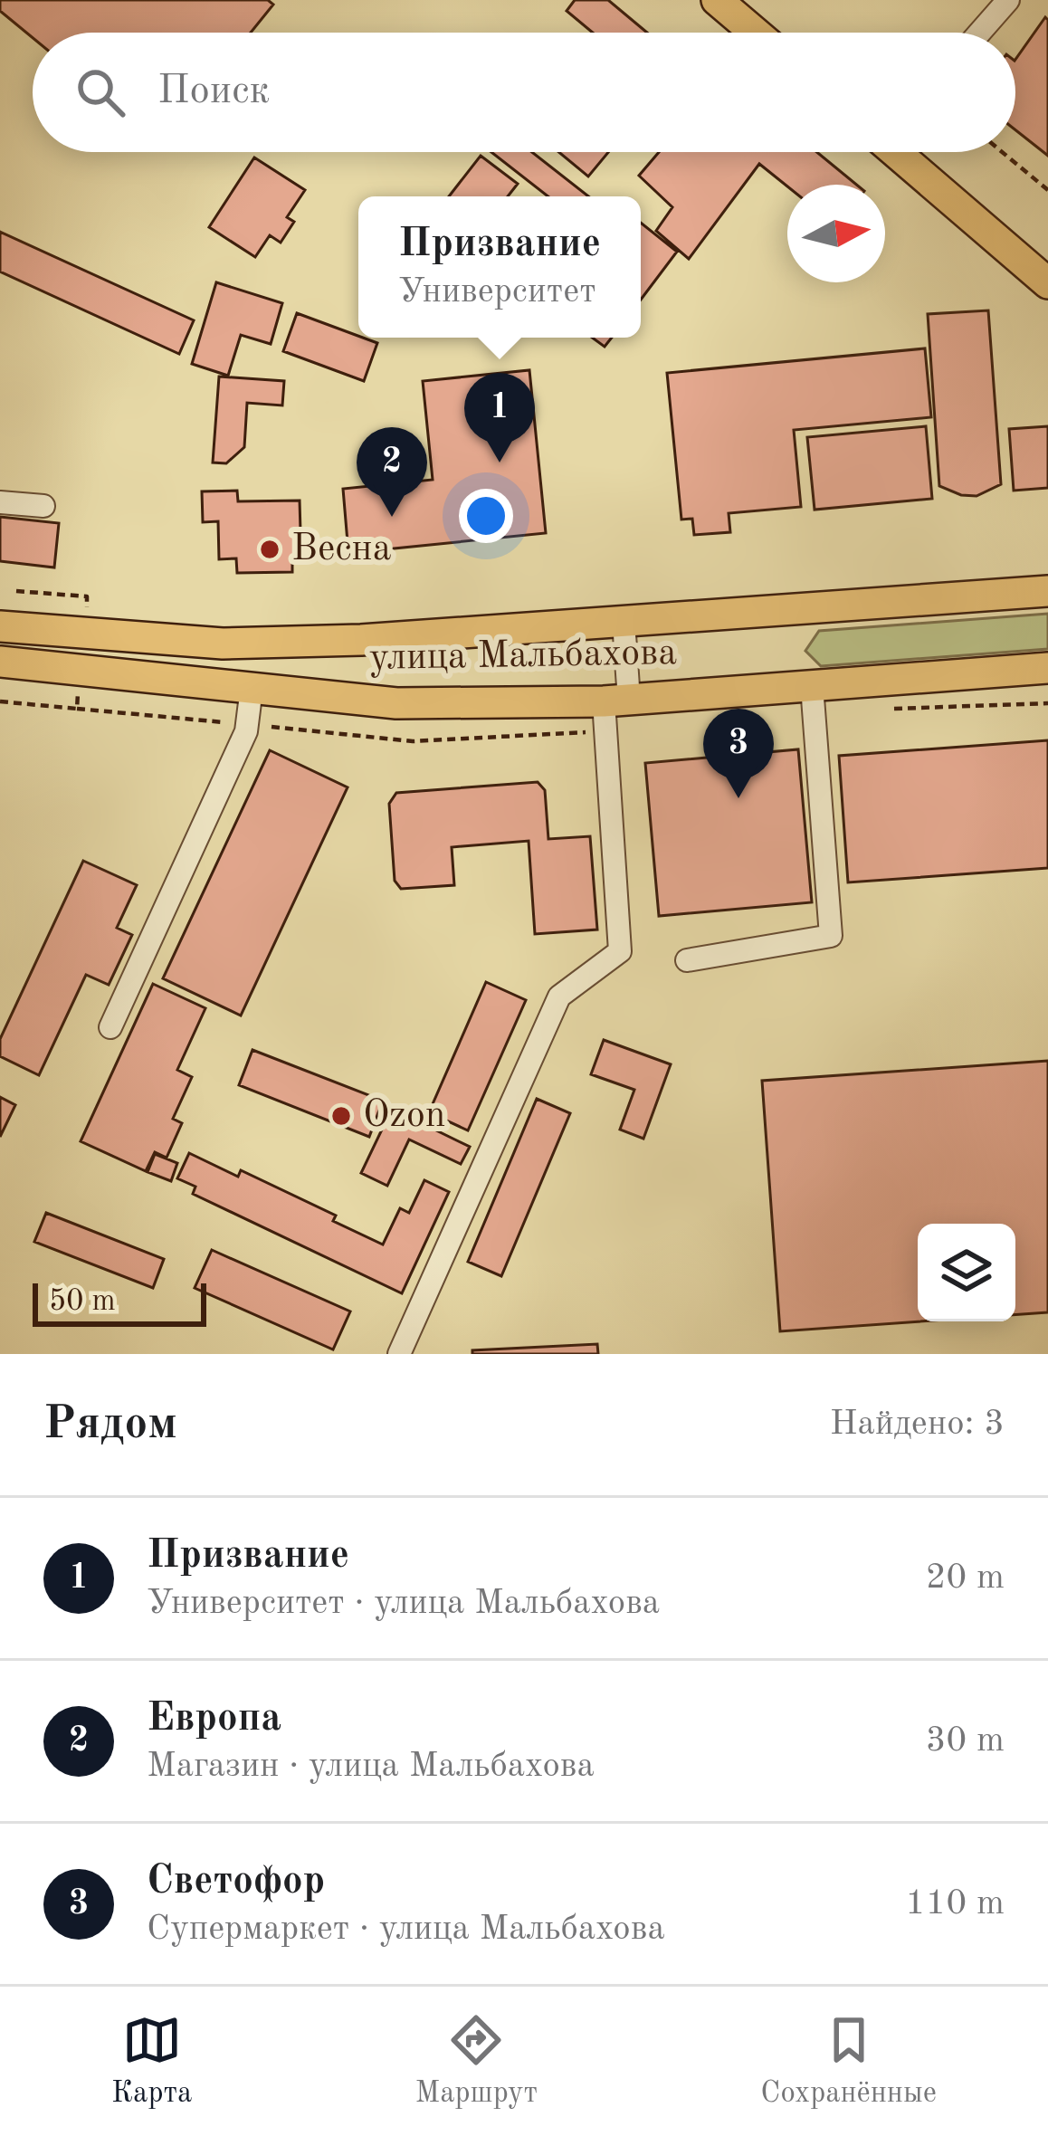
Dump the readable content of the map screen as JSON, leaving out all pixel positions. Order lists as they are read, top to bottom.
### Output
{
  "streets": {
    "main road": ["улица Мальбахова"]
  },
  "places": ["Весна", "Ozon"],
  "scale_bar": "50 m",
  "north": "right",
  "page": {
    "search": "Поиск",
    "popup": ["Призвание", "Университет"],
    "pins": ["1", "2", "3"],
    "scale": "50 m",
    "heading": ["Рядом", "Найдено: 3"],
    "list": [
      {
        "mark": "1",
        "name": "Призвание",
        "note": "Университет · улица Мальбахова",
        "value": "20 m"
      },
      {
        "mark": "2",
        "name": "Европа",
        "note": "Магазин · улица Мальбахова",
        "value": "30 m"
      },
      {
        "mark": "3",
        "name": "Светофор",
        "note": "Супермаркет · улица Мальбахова",
        "value": "110 m"
      }
    ],
    "nav": ["Карта", "Маршрут", "Сохранённые"]
  }
}
